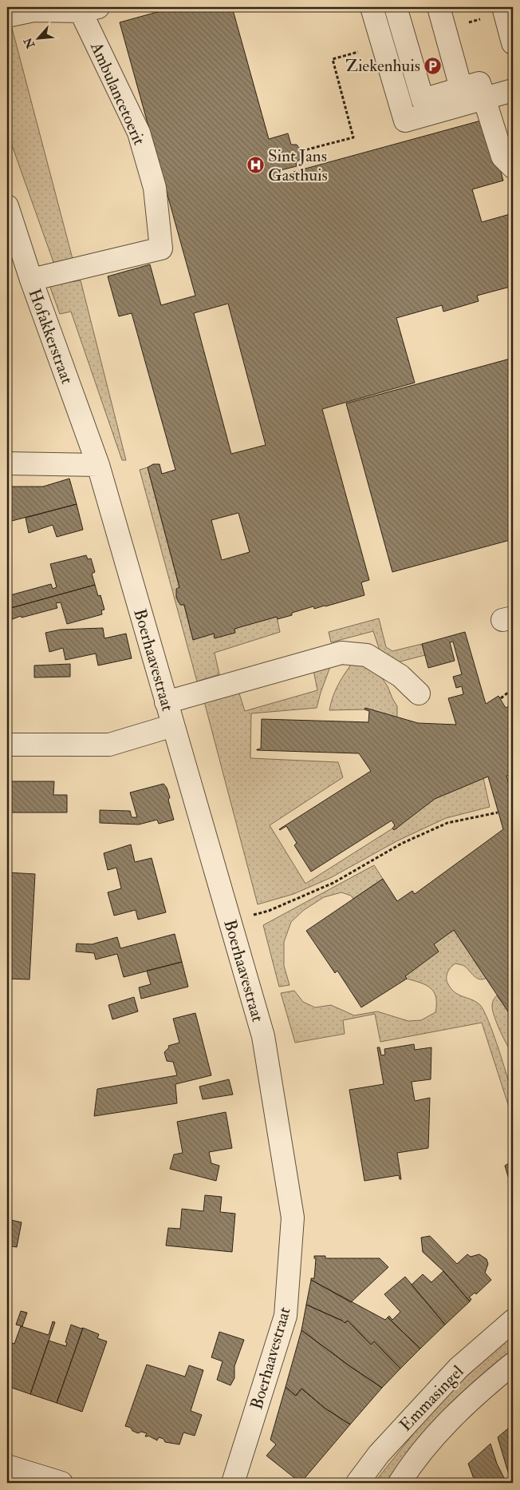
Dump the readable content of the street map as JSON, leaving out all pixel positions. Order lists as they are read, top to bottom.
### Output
{
  "streets": {
    "street": [
      "Ambulancetoerit",
      "Hofakkerstraat",
      "Boerhaavestraat",
      "Emmasingel"
    ]
  },
  "crossings": [
    ["Ambulancetoerit", "Hofakkerstraat"],
    ["Hofakkerstraat", "Boerhaavestraat"]
  ],
  "places": {
    "parking": ["Ziekenhuis"],
    "hospital": ["Sint Jans Gasthuis"]
  },
  "north": "bottom left"
}
